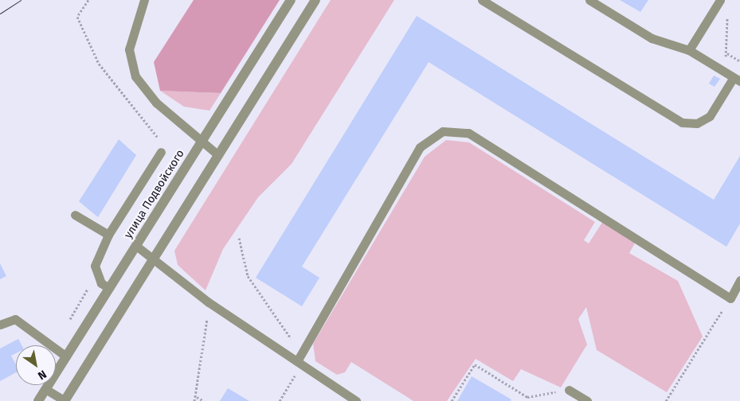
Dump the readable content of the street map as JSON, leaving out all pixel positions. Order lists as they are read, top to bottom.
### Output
{
  "streets": {
    "street": ["улица Подвойского"]
  },
  "north": "bottom right"
}
